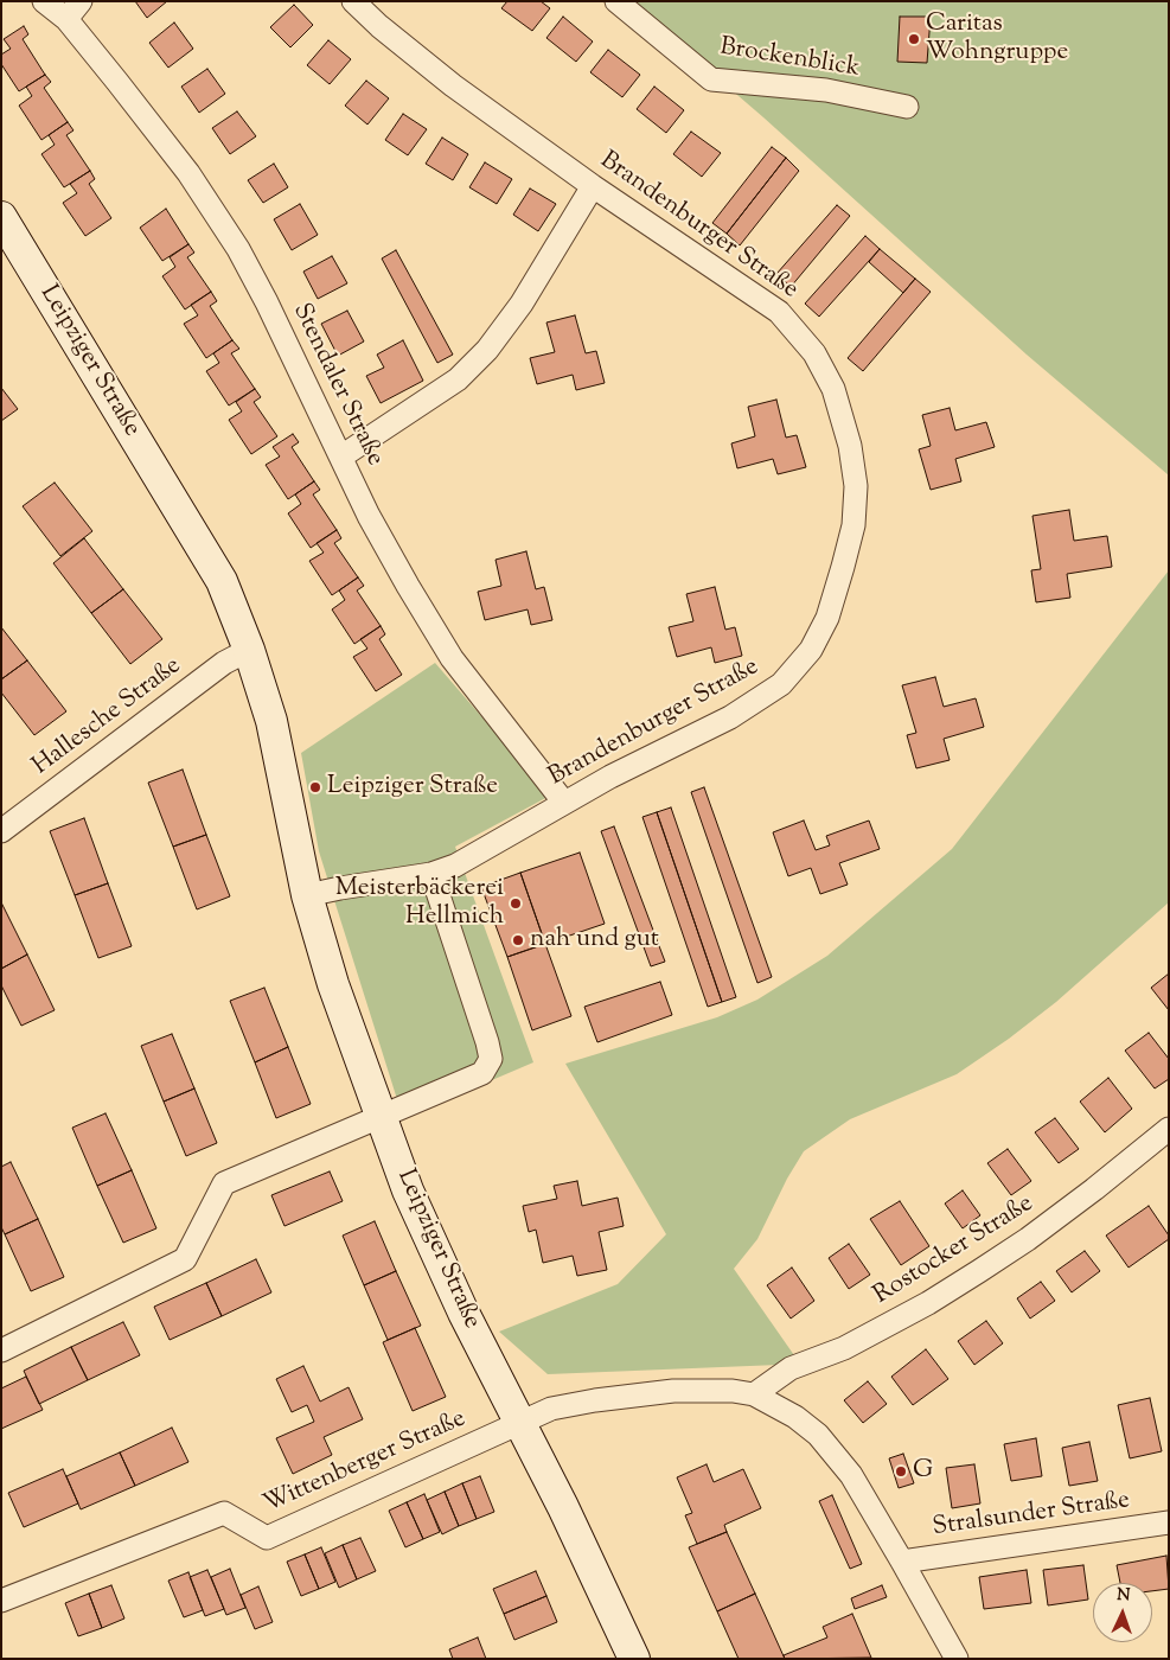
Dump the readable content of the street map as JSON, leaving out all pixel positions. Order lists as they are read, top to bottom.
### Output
{
  "streets": {
    "main road": ["Leipziger Straße"],
    "street": [
      "Brockenblick",
      "Brandenburger Straße",
      "Stendaler Straße",
      "Hallesche Straße",
      "Rostocker Straße",
      "Wittenberger Straße",
      "Stralsunder Straße"
    ]
  },
  "crossings": [
    ["Brandenburger Straße", "Leipziger Straße"],
    ["Brandenburger Straße", "Stendaler Straße"],
    ["Leipziger Straße", "Hallesche Straße"],
    ["Leipziger Straße", "Wittenberger Straße"]
  ],
  "places": [
    "Caritas Wohngruppe",
    "Leipziger Straße",
    "Meisterbäckerei Hellmich",
    "nah und gut",
    "G"
  ],
  "north": "top"
}
